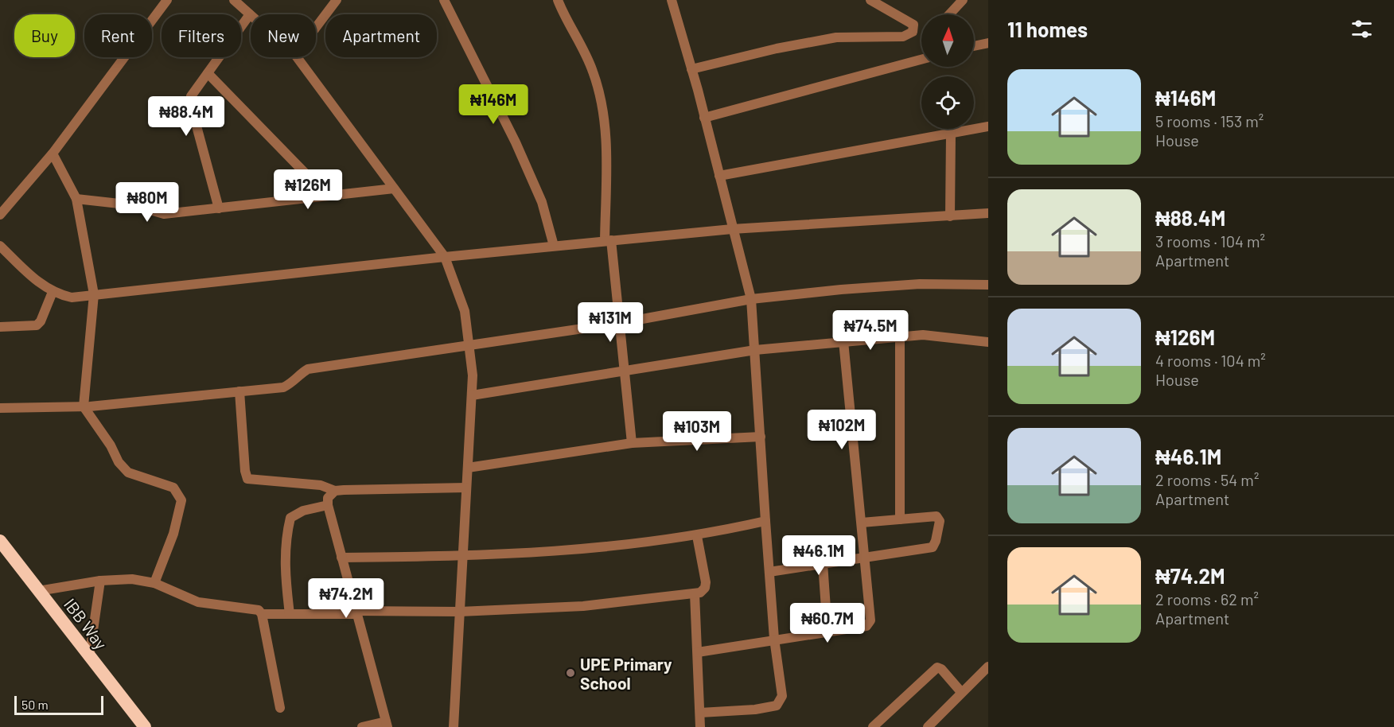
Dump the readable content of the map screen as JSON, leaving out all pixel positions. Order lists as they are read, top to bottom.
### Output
{
  "streets": {
    "highway": ["IBB Way"]
  },
  "places": ["UPE Primary School"],
  "scale_bar": "50 m",
  "north": "top",
  "page": {
    "heading": "11 homes",
    "chip": [
      "Buy",
      "Rent",
      "Filters",
      "New",
      "Apartment"
    ],
    "list": [
      {
        "name": "₦146M",
        "note": "5 rooms · 153 m² · House"
      },
      {
        "name": "₦88.4M",
        "note": "3 rooms · 104 m² · Apartment"
      },
      {
        "name": "₦126M",
        "note": "4 rooms · 104 m² · House"
      },
      {
        "name": "₦46.1M",
        "note": "2 rooms · 54 m² · Apartment"
      },
      {
        "name": "₦74.2M",
        "note": "2 rooms · 62 m² · Apartment"
      }
    ],
    "price": [
      "₦146M",
      "₦88.4M",
      "₦126M",
      "₦80M",
      "₦131M",
      "₦74.5M",
      "₦102M",
      "₦103M",
      "₦46.1M",
      "₦74.2M",
      "₦60.7M"
    ],
    "scale": "50 m"
  }
}
